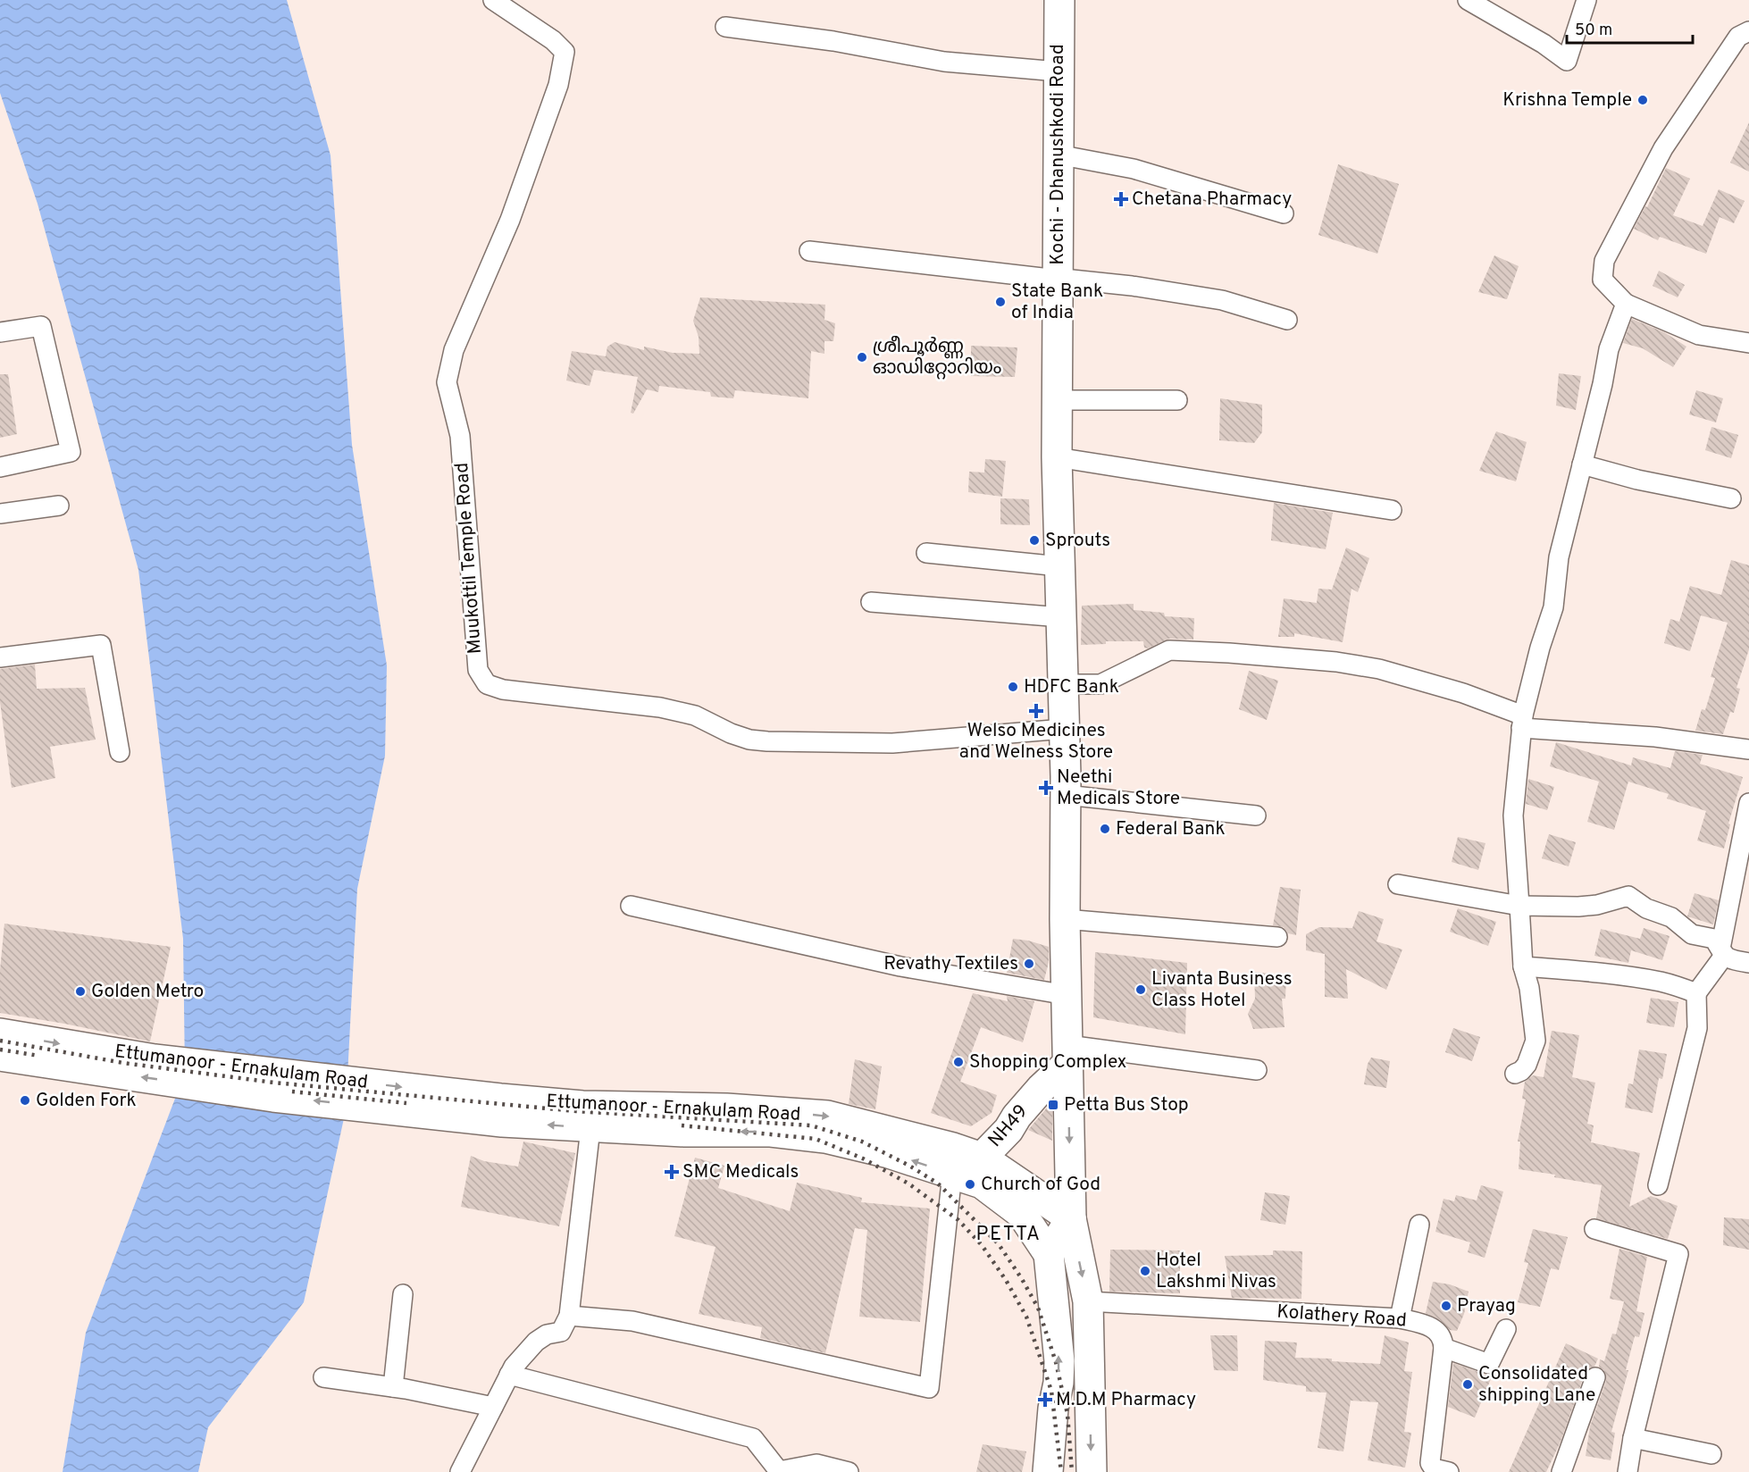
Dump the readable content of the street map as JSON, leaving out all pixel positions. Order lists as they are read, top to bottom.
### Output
{
  "streets": {
    "main road": ["Kochi - Dhanushkodi Road", "Ettumanoor - Ernakulam Road", "NH49"],
    "street": ["Muukottil Temple Road", "Kolathery Road"]
  },
  "crossings": [
    ["Kochi - Dhanushkodi Road", "Muukottil Temple Road"],
    ["Kochi - Dhanushkodi Road", "Ettumanoor - Ernakulam Road"],
    ["Kochi - Dhanushkodi Road", "NH49"],
    ["Ettumanoor - Ernakulam Road", "NH49"]
  ],
  "districts": ["PETTA"],
  "places": {
    "other": [
      "Krishna Temple",
      "State Bank of India",
      "ശ്രീപൂർണ്ണ ഓഡിറ്റോറിയം",
      "Sprouts",
      "HDFC Bank",
      "Federal Bank",
      "Revathy Textiles",
      "Livanta Business Class Hotel",
      "Golden Metro",
      "Shopping Complex",
      "Golden Fork",
      "Church of God",
      "Hotel Lakshmi Nivas",
      "Prayag",
      "Consolidated shipping Lane"
    ],
    "health": [
      "Chetana Pharmacy",
      "Welso Medicines and Welness Store",
      "Neethi Medicals Store",
      "SMC Medicals",
      "M.D.M Pharmacy"
    ],
    "transit": ["Petta Bus Stop"]
  },
  "scale_bar": "50 m"
}
